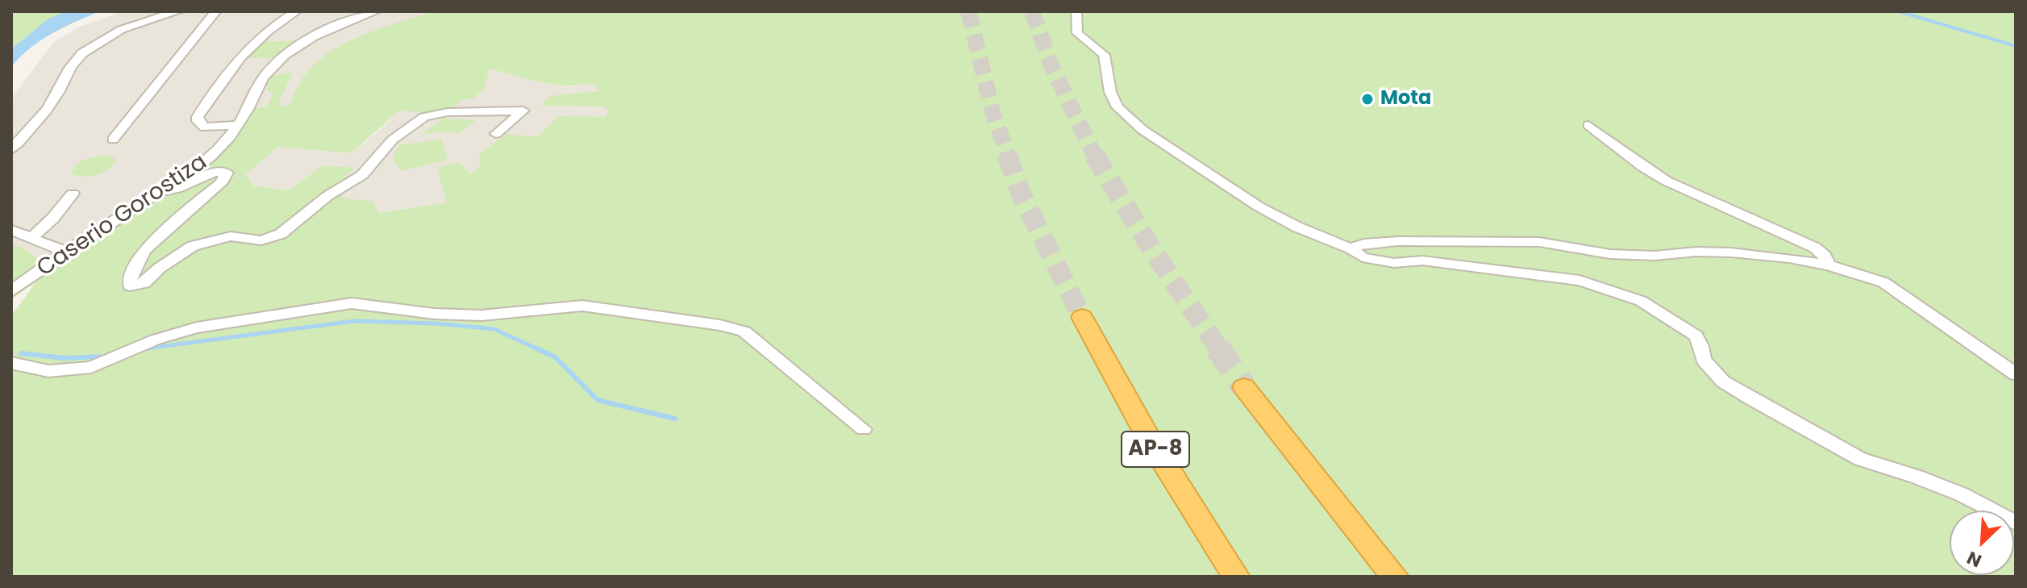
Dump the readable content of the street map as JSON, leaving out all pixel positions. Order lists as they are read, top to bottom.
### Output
{
  "streets": {
    "highway": ["AP-8"],
    "street": ["Caserio Gorostiza"]
  },
  "places": ["Mota"],
  "north": "bottom left"
}
